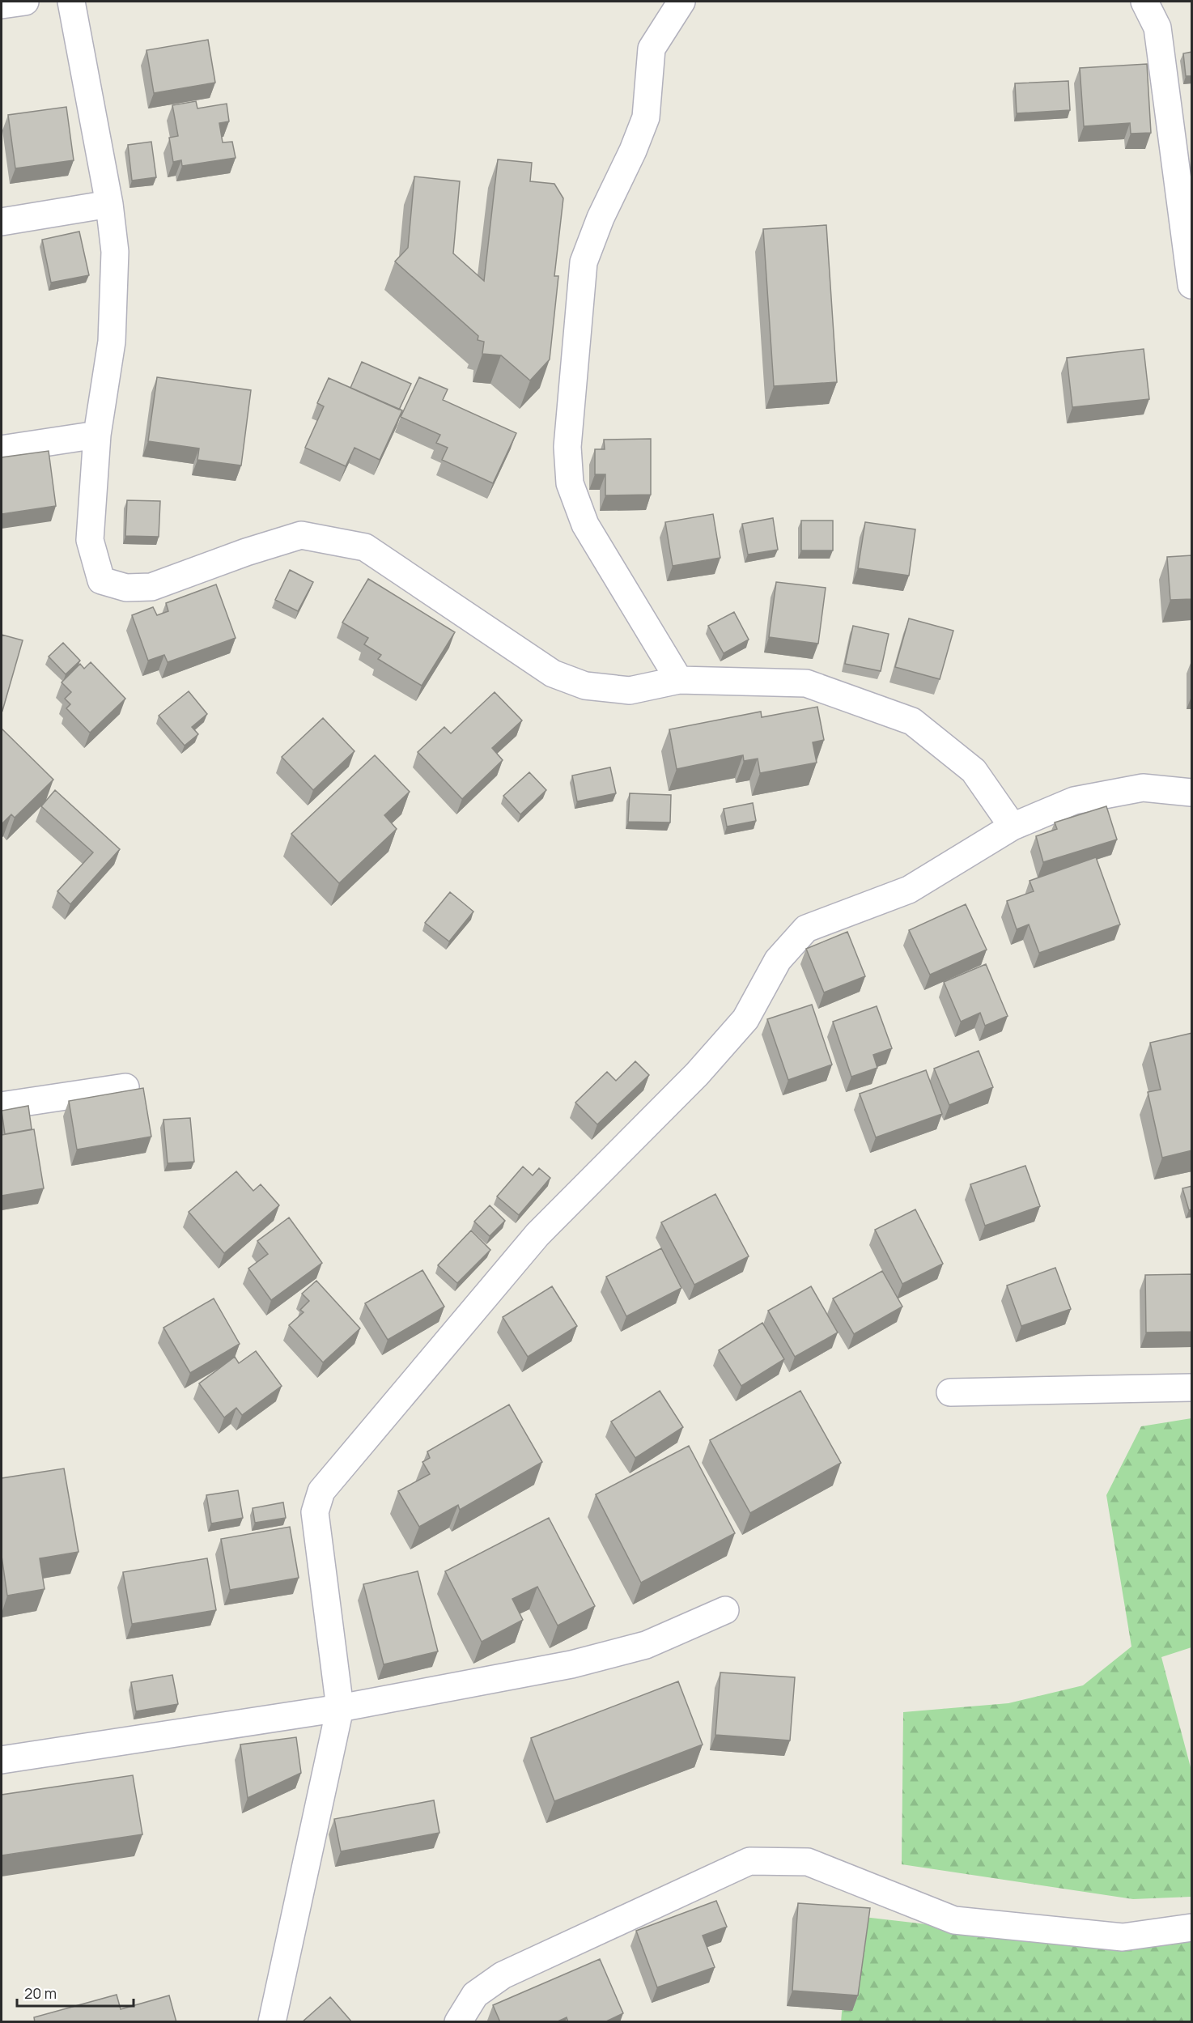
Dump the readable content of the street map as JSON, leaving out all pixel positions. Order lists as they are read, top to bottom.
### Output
{
  "scale_bar": "20 m"
}
